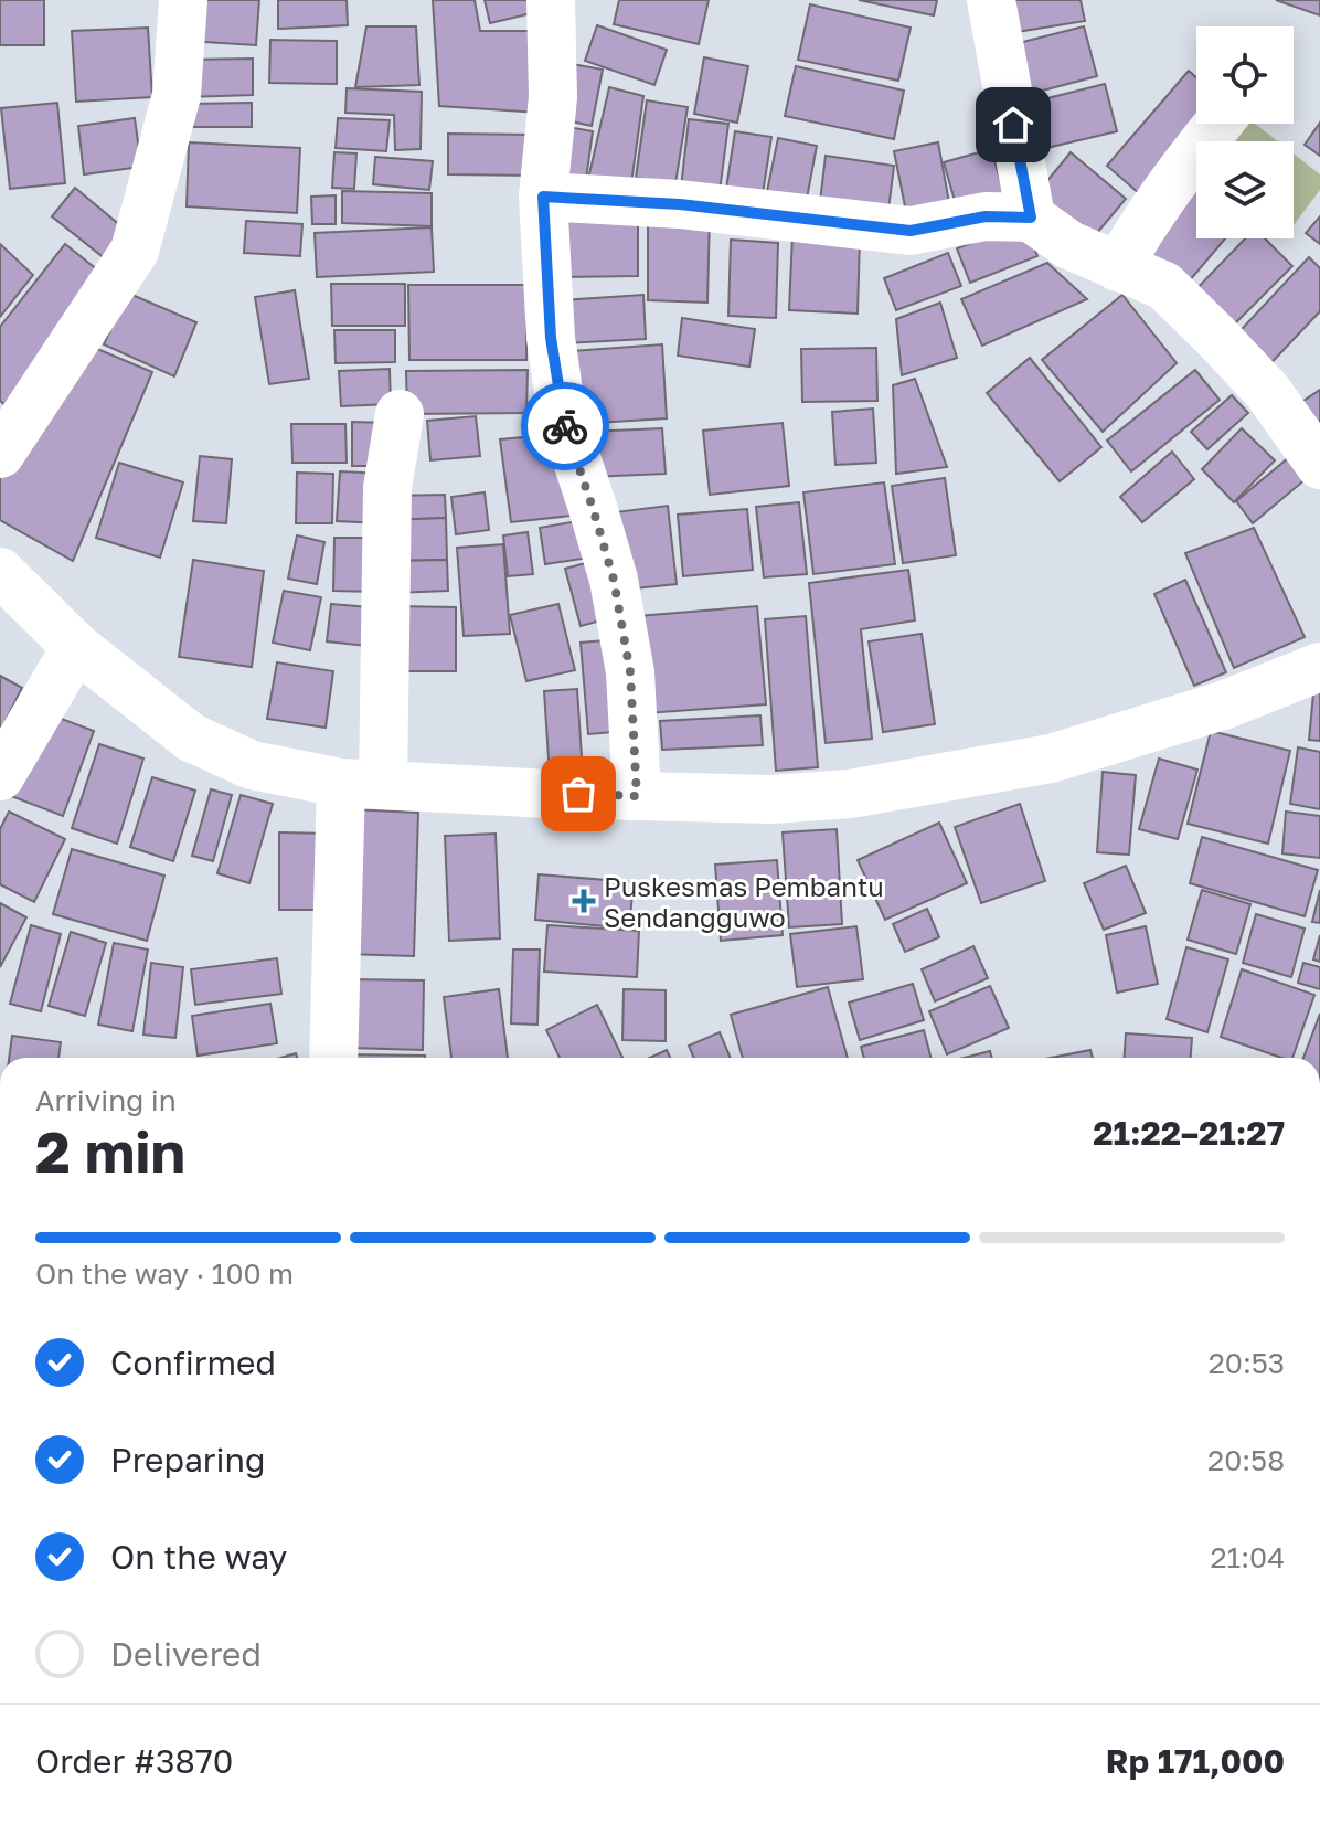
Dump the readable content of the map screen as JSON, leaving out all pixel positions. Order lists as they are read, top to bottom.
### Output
{
  "places": {
    "health": ["Puskesmas Pembantu Sendangguwo"]
  },
  "page": {
    "heading": ["2 min", "Arriving in", "21:22–21:27"],
    "panel": ["Order #3870", "Rp 171,000"],
    "bar": "On the way · 100 m",
    "list": [
      ["Confirmed", "20:53"],
      ["Preparing", "20:58"],
      ["On the way", "21:04"],
      "Delivered"
    ]
  }
}
